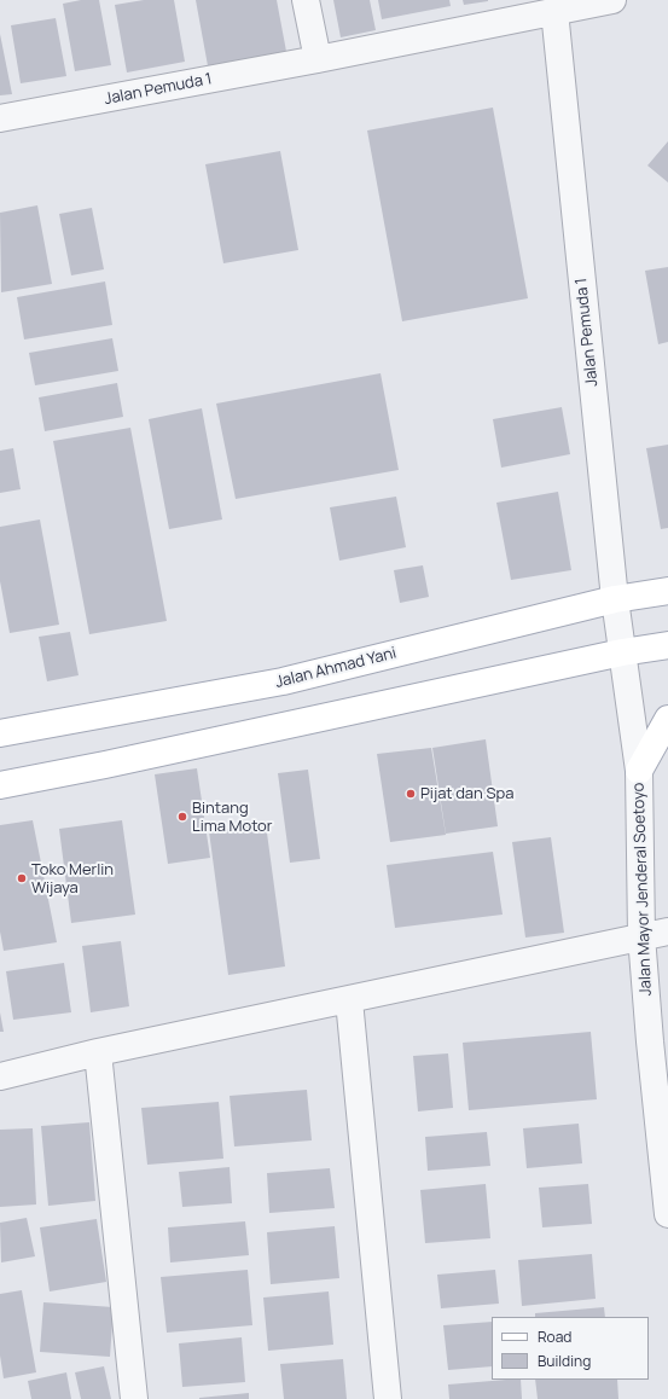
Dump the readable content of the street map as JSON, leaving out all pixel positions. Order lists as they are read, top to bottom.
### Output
{
  "streets": {
    "main road": ["Jalan Ahmad Yani"],
    "street": ["Jalan Pemuda 1", "Jalan Mayor Jenderal Soetoyo"]
  },
  "crossings": [
    ["Jalan Pemuda 1", "Jalan Ahmad Yani"],
    ["Jalan Pemuda 1", "Jalan Mayor Jenderal Soetoyo"]
  ],
  "places": ["Pijat dan Spa", "Bintang Lima Motor", "Toko Merlin Wijaya"],
  "legend": ["Road", "Building"]
}
